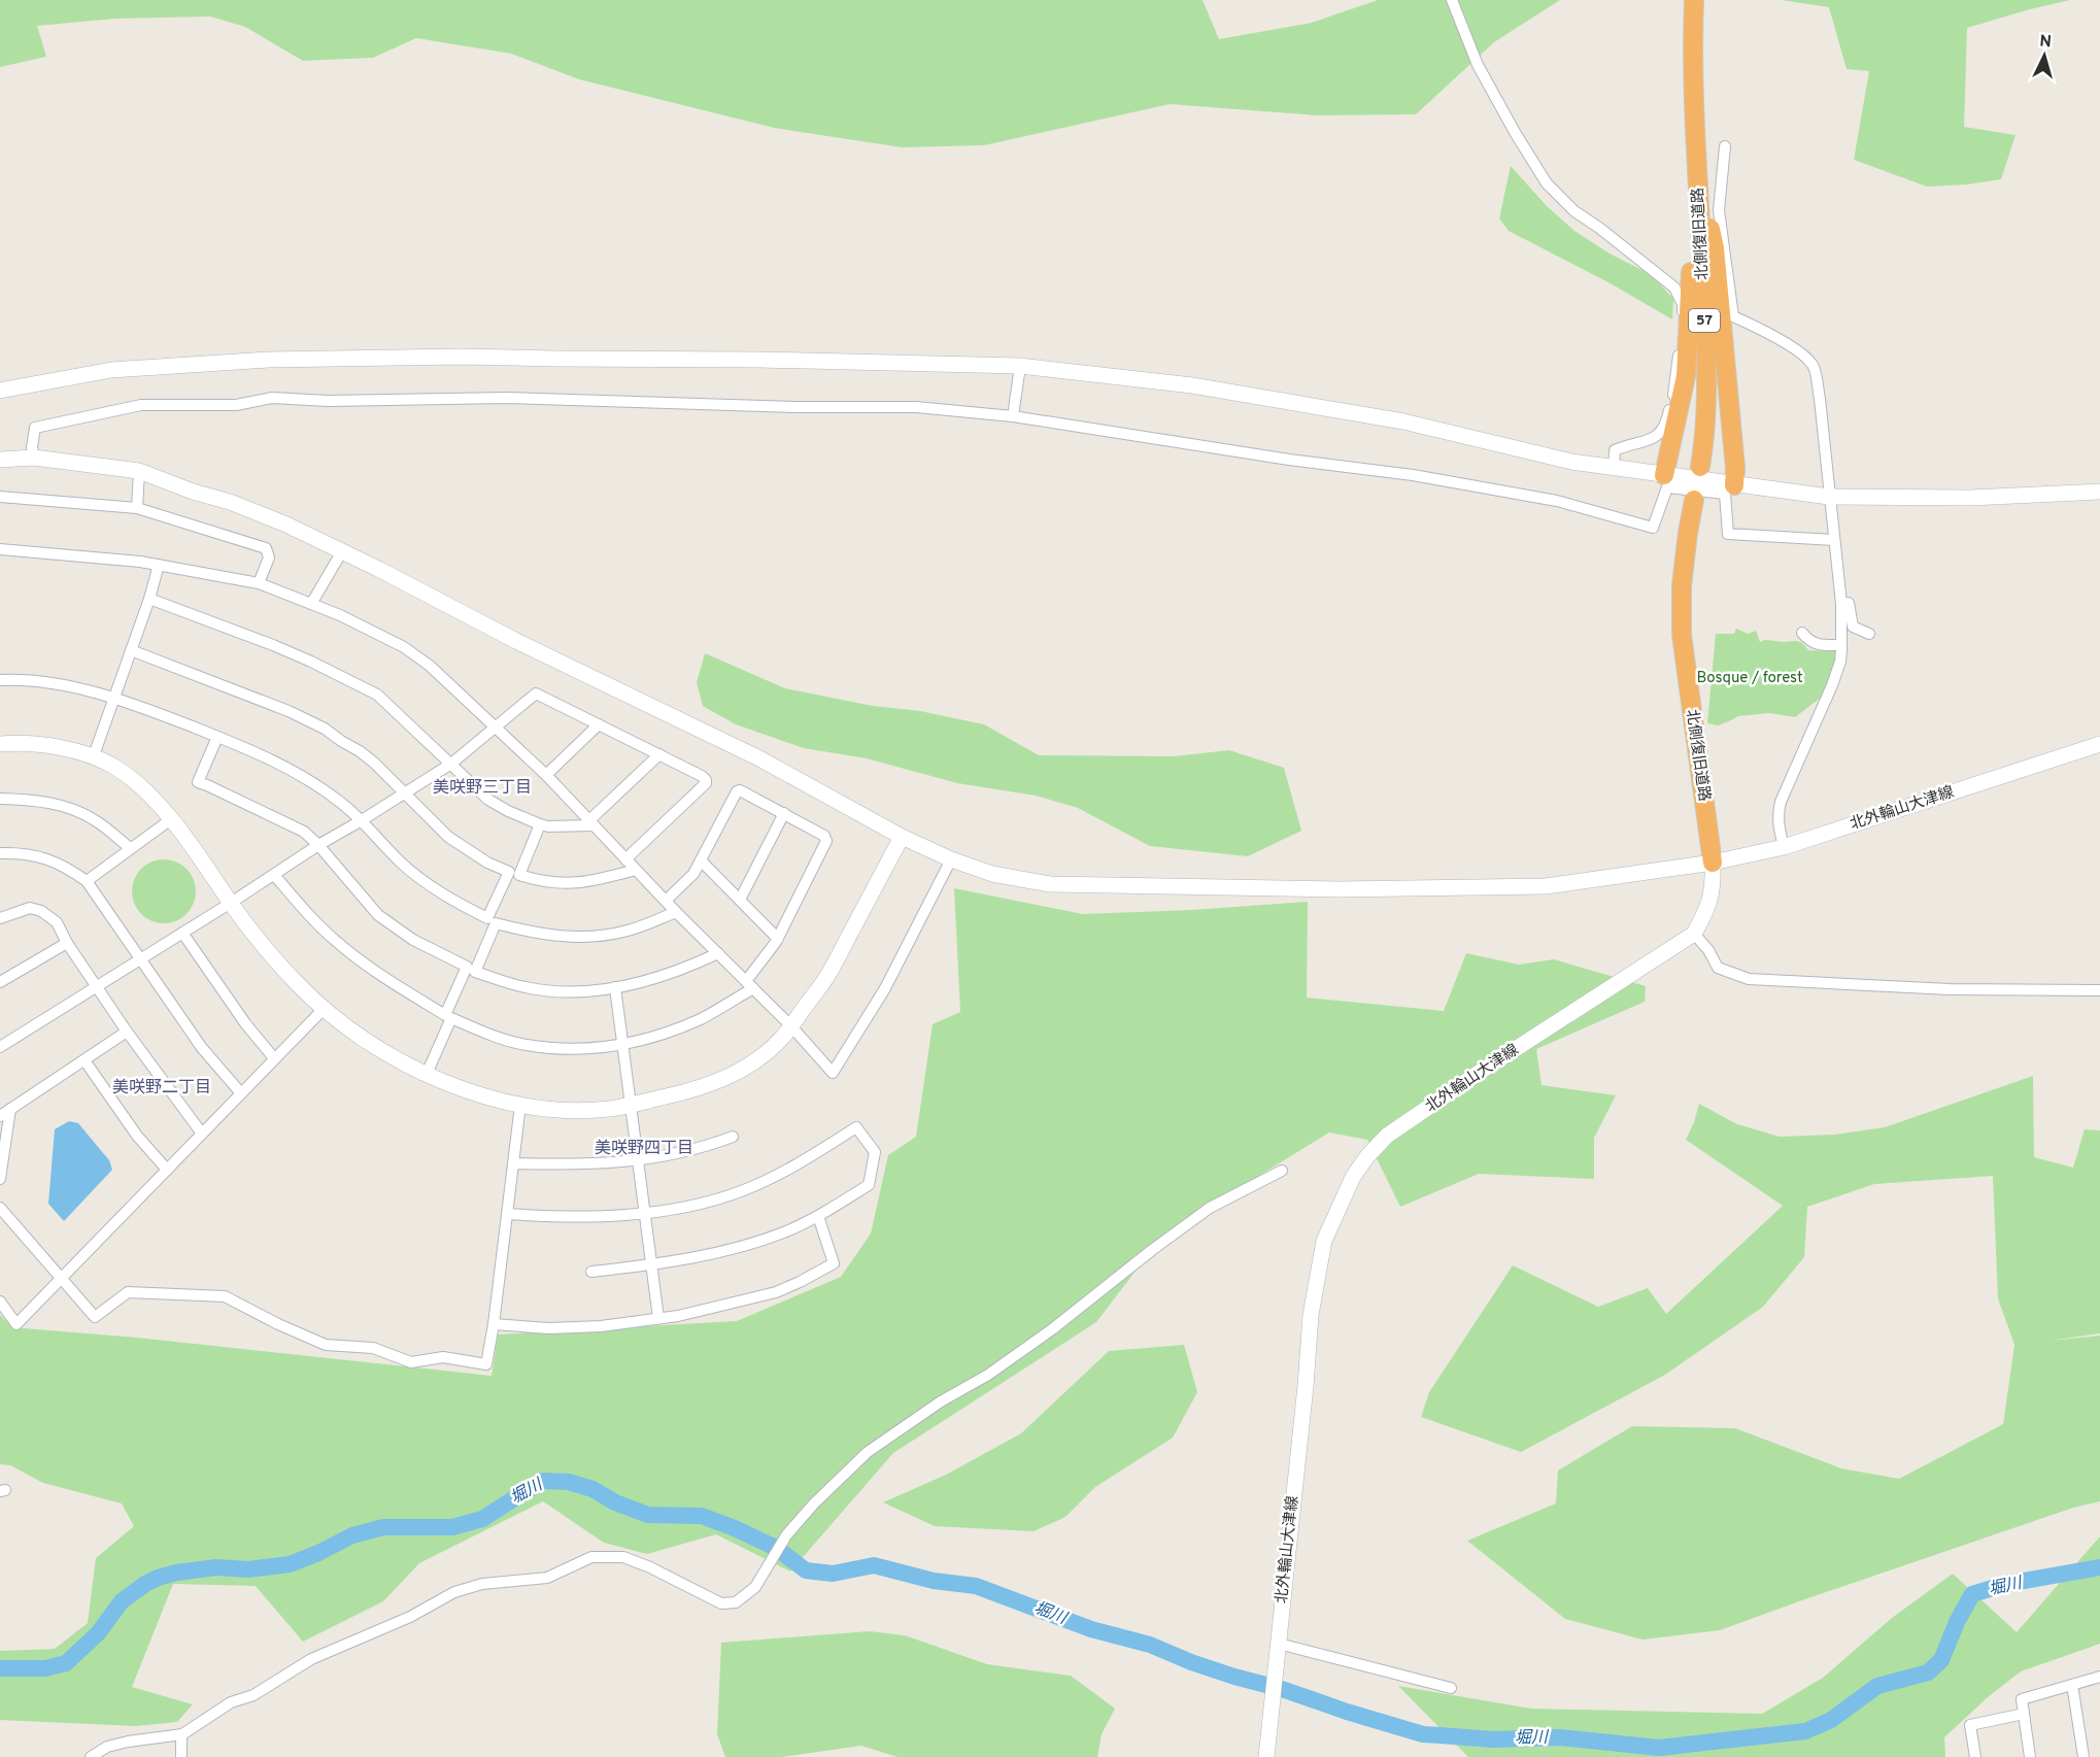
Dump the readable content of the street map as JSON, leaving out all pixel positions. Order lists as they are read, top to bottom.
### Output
{
  "streets": {
    "highway": ["北側復旧道路", "57"],
    "street": ["北外輪山大津線"]
  },
  "crossings": [
    ["北側復旧道路", "北外輪山大津線"]
  ],
  "districts": ["美咲野三丁目", "美咲野二丁目", "美咲野四丁目"],
  "water": ["堀川"],
  "parks": ["Bosque / forest"],
  "north": "top"
}
